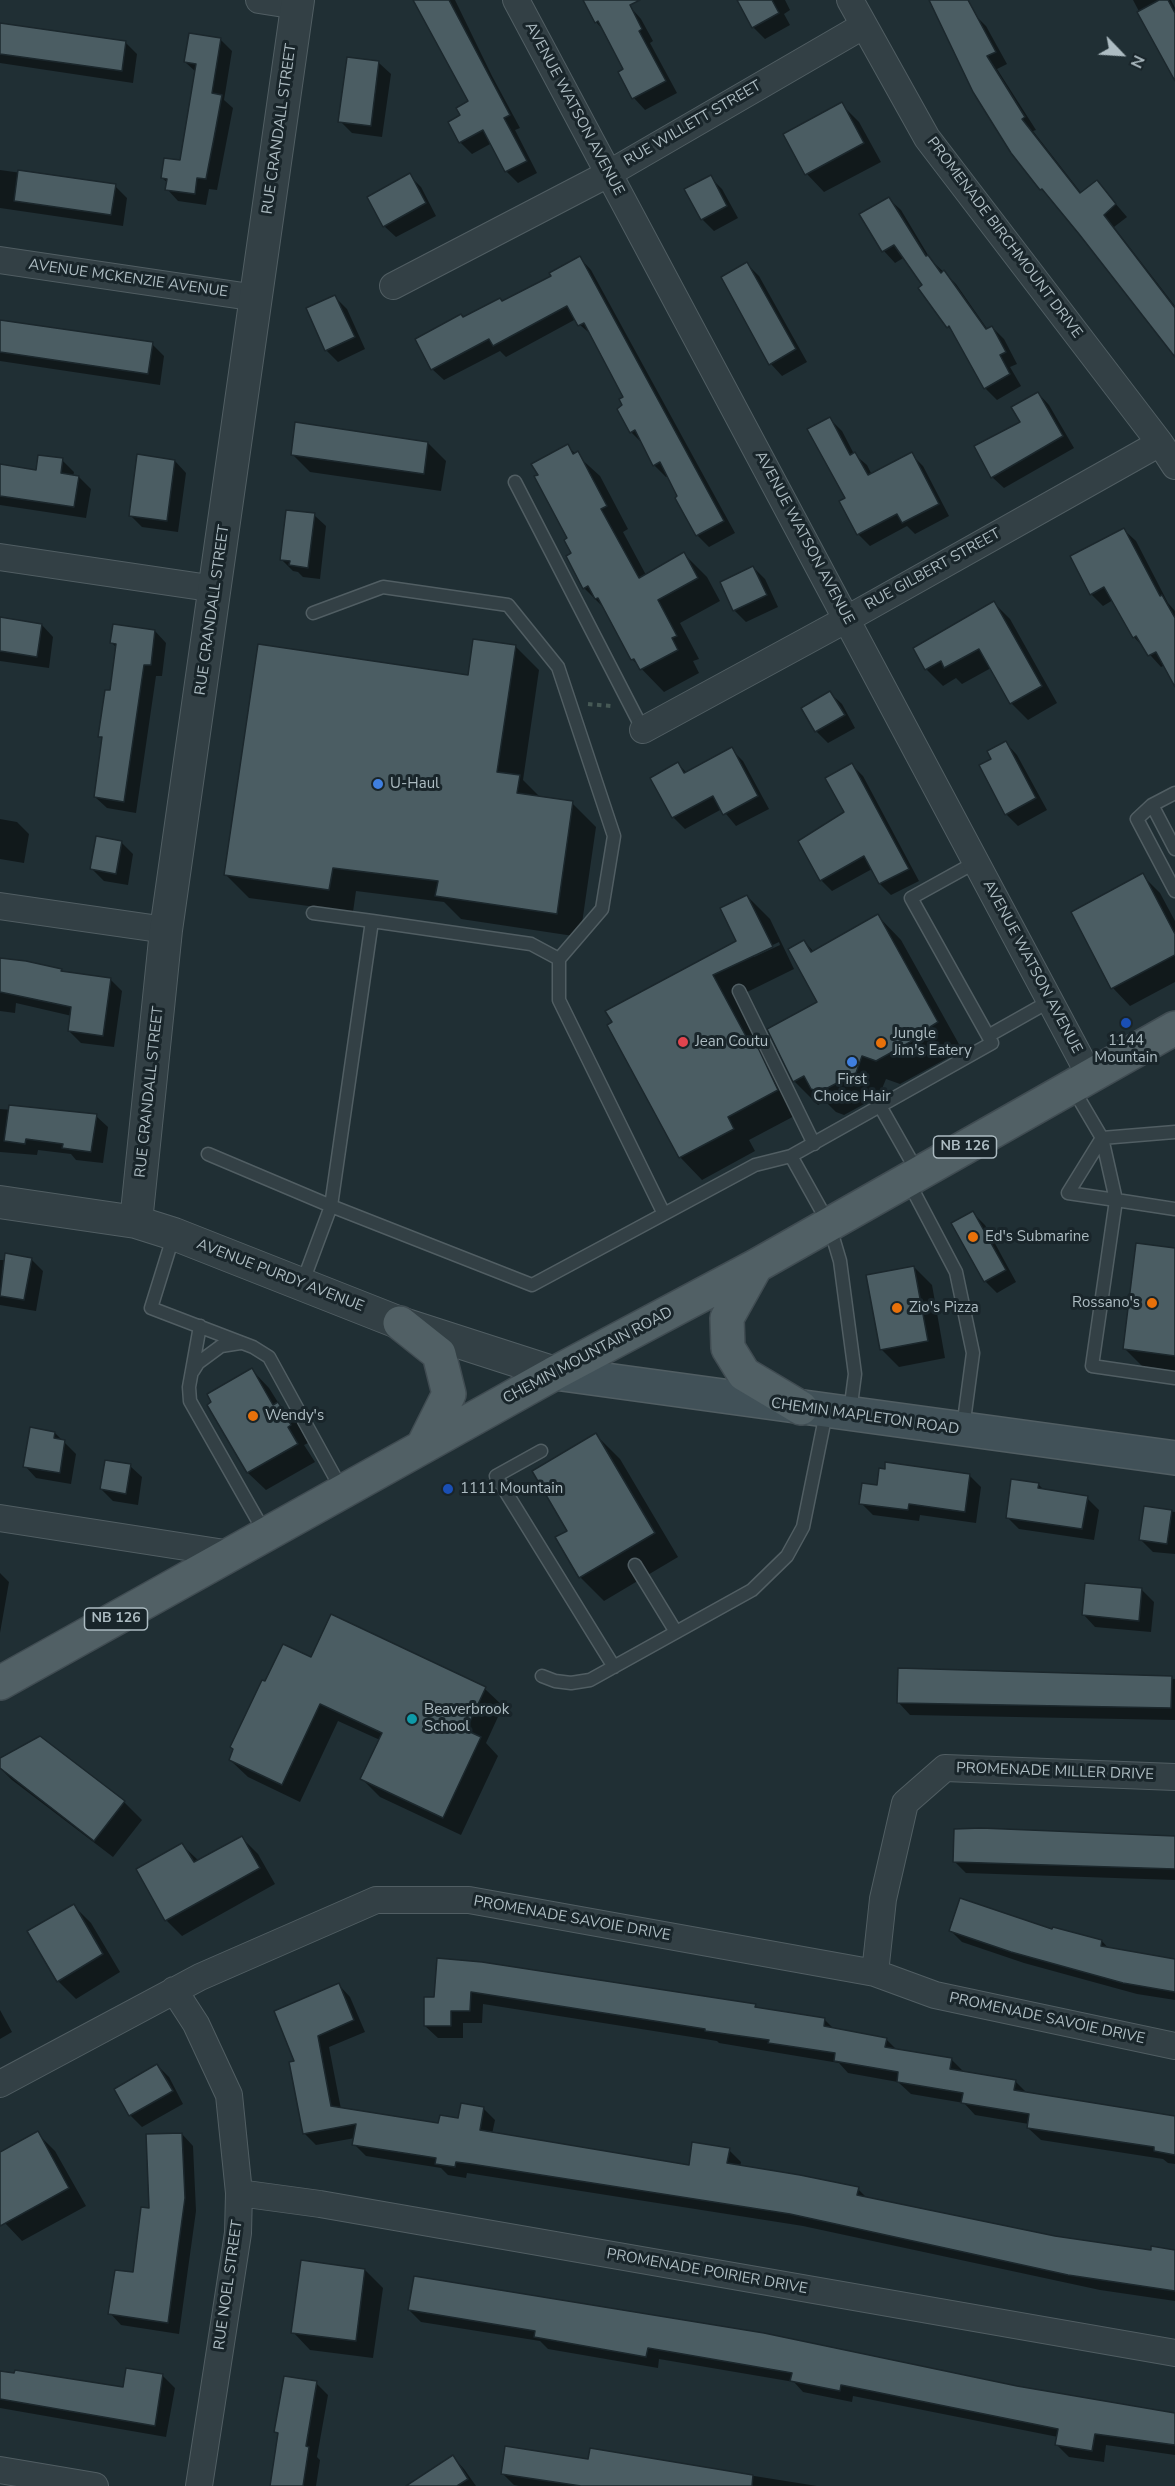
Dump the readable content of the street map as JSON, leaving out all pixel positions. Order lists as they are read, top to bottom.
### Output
{
  "streets": {
    "main road": ["NB 126", "CHEMIN MOUNTAIN ROAD", "CHEMIN MAPLETON ROAD"],
    "street": [
      "AVENUE WATSON AVENUE",
      "RUE WILLETT STREET",
      "RUE CRANDALL STREET",
      "PROMENADE BIRCHMOUNT DRIVE",
      "AVENUE MCKENZIE AVENUE",
      "RUE GILBERT STREET",
      "AVENUE PURDY AVENUE",
      "PROMENADE MILLER DRIVE",
      "PROMENADE SAVOIE DRIVE",
      "PROMENADE POIRIER DRIVE",
      "RUE NOEL STREET"
    ]
  },
  "crossings": [
    ["AVENUE WATSON AVENUE", "RUE WILLETT STREET"],
    ["AVENUE WATSON AVENUE", "RUE GILBERT STREET"],
    ["AVENUE WATSON AVENUE", "CHEMIN MOUNTAIN ROAD"],
    ["RUE WILLETT STREET", "PROMENADE BIRCHMOUNT DRIVE"],
    ["RUE CRANDALL STREET", "AVENUE MCKENZIE AVENUE"],
    ["RUE CRANDALL STREET", "AVENUE PURDY AVENUE"],
    ["PROMENADE BIRCHMOUNT DRIVE", "RUE GILBERT STREET"],
    ["AVENUE PURDY AVENUE", "CHEMIN MOUNTAIN ROAD"],
    ["AVENUE PURDY AVENUE", "CHEMIN MAPLETON ROAD"],
    ["CHEMIN MOUNTAIN ROAD", "CHEMIN MAPLETON ROAD"],
    ["PROMENADE MILLER DRIVE", "PROMENADE SAVOIE DRIVE"],
    ["PROMENADE SAVOIE DRIVE", "RUE NOEL STREET"],
    ["PROMENADE POIRIER DRIVE", "RUE NOEL STREET"]
  ],
  "places": [
    "U-Haul",
    "1144 Mountain",
    "Jean Coutu",
    "Jungle Jim's Eatery",
    "First Choice Hair",
    "Ed's Submarine",
    "Rossano's",
    "Zio's Pizza",
    "Wendy's",
    "1111 Mountain",
    "Beaverbrook School"
  ],
  "north": "bottom right"
}
